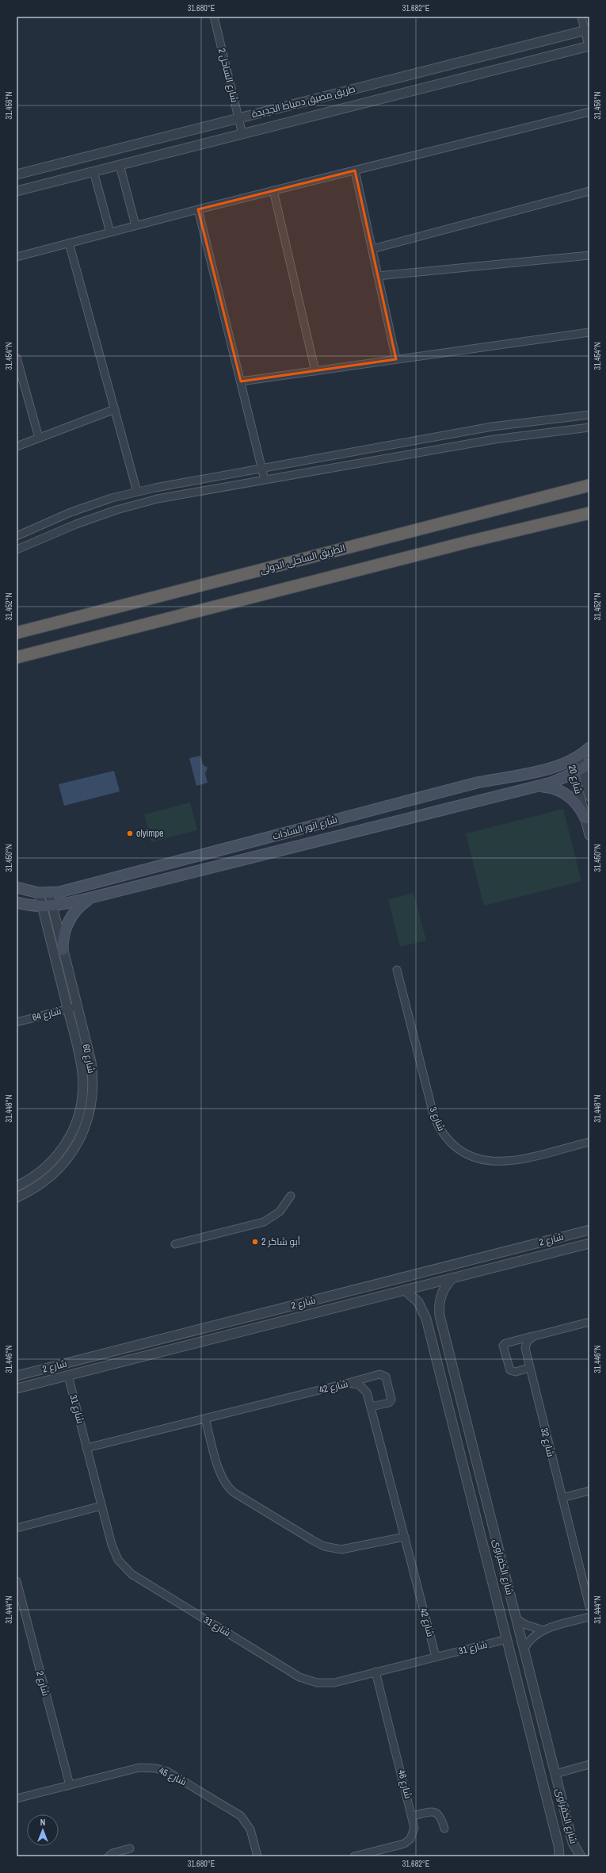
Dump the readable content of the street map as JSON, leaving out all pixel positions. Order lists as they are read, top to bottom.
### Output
{
  "streets": {
    "highway": ["الطريق الساحلى الدولى"],
    "main road": ["شارع انور السادات"],
    "street": [
      "شارع الساحل 2",
      "طريق مضيق دمياط الجديدة",
      "شارع 20",
      "شارع 64",
      "شارع 60",
      "شارع 3",
      "شارع 2",
      "شارع 42",
      "شارع 31",
      "شارع 32",
      "شارع الكفراوى",
      "شارع 45",
      "شارع 46"
    ]
  },
  "crossings": [
    ["شارع الساحل 2", "طريق مضيق دمياط الجديدة"],
    ["شارع 20", "شارع انور السادات"],
    ["شارع انور السادات", "شارع 60"],
    ["شارع 64", "شارع 60"],
    ["شارع 2", "شارع 31"],
    ["شارع 2", "شارع الكفراوى"],
    ["شارع 2", "شارع 45"],
    ["شارع 42", "شارع 31"],
    ["شارع 31", "شارع الكفراوى"],
    ["شارع 31", "شارع 46"]
  ],
  "places": ["olyimpe", "أبو شاكر 2"],
  "north": "top",
  "coordinates": [
    "31.680°E",
    "31.682°E",
    "31.456°N",
    "31.454°N",
    "31.452°N",
    "31.450°N",
    "31.448°N",
    "31.446°N",
    "31.444°N"
  ]
}
